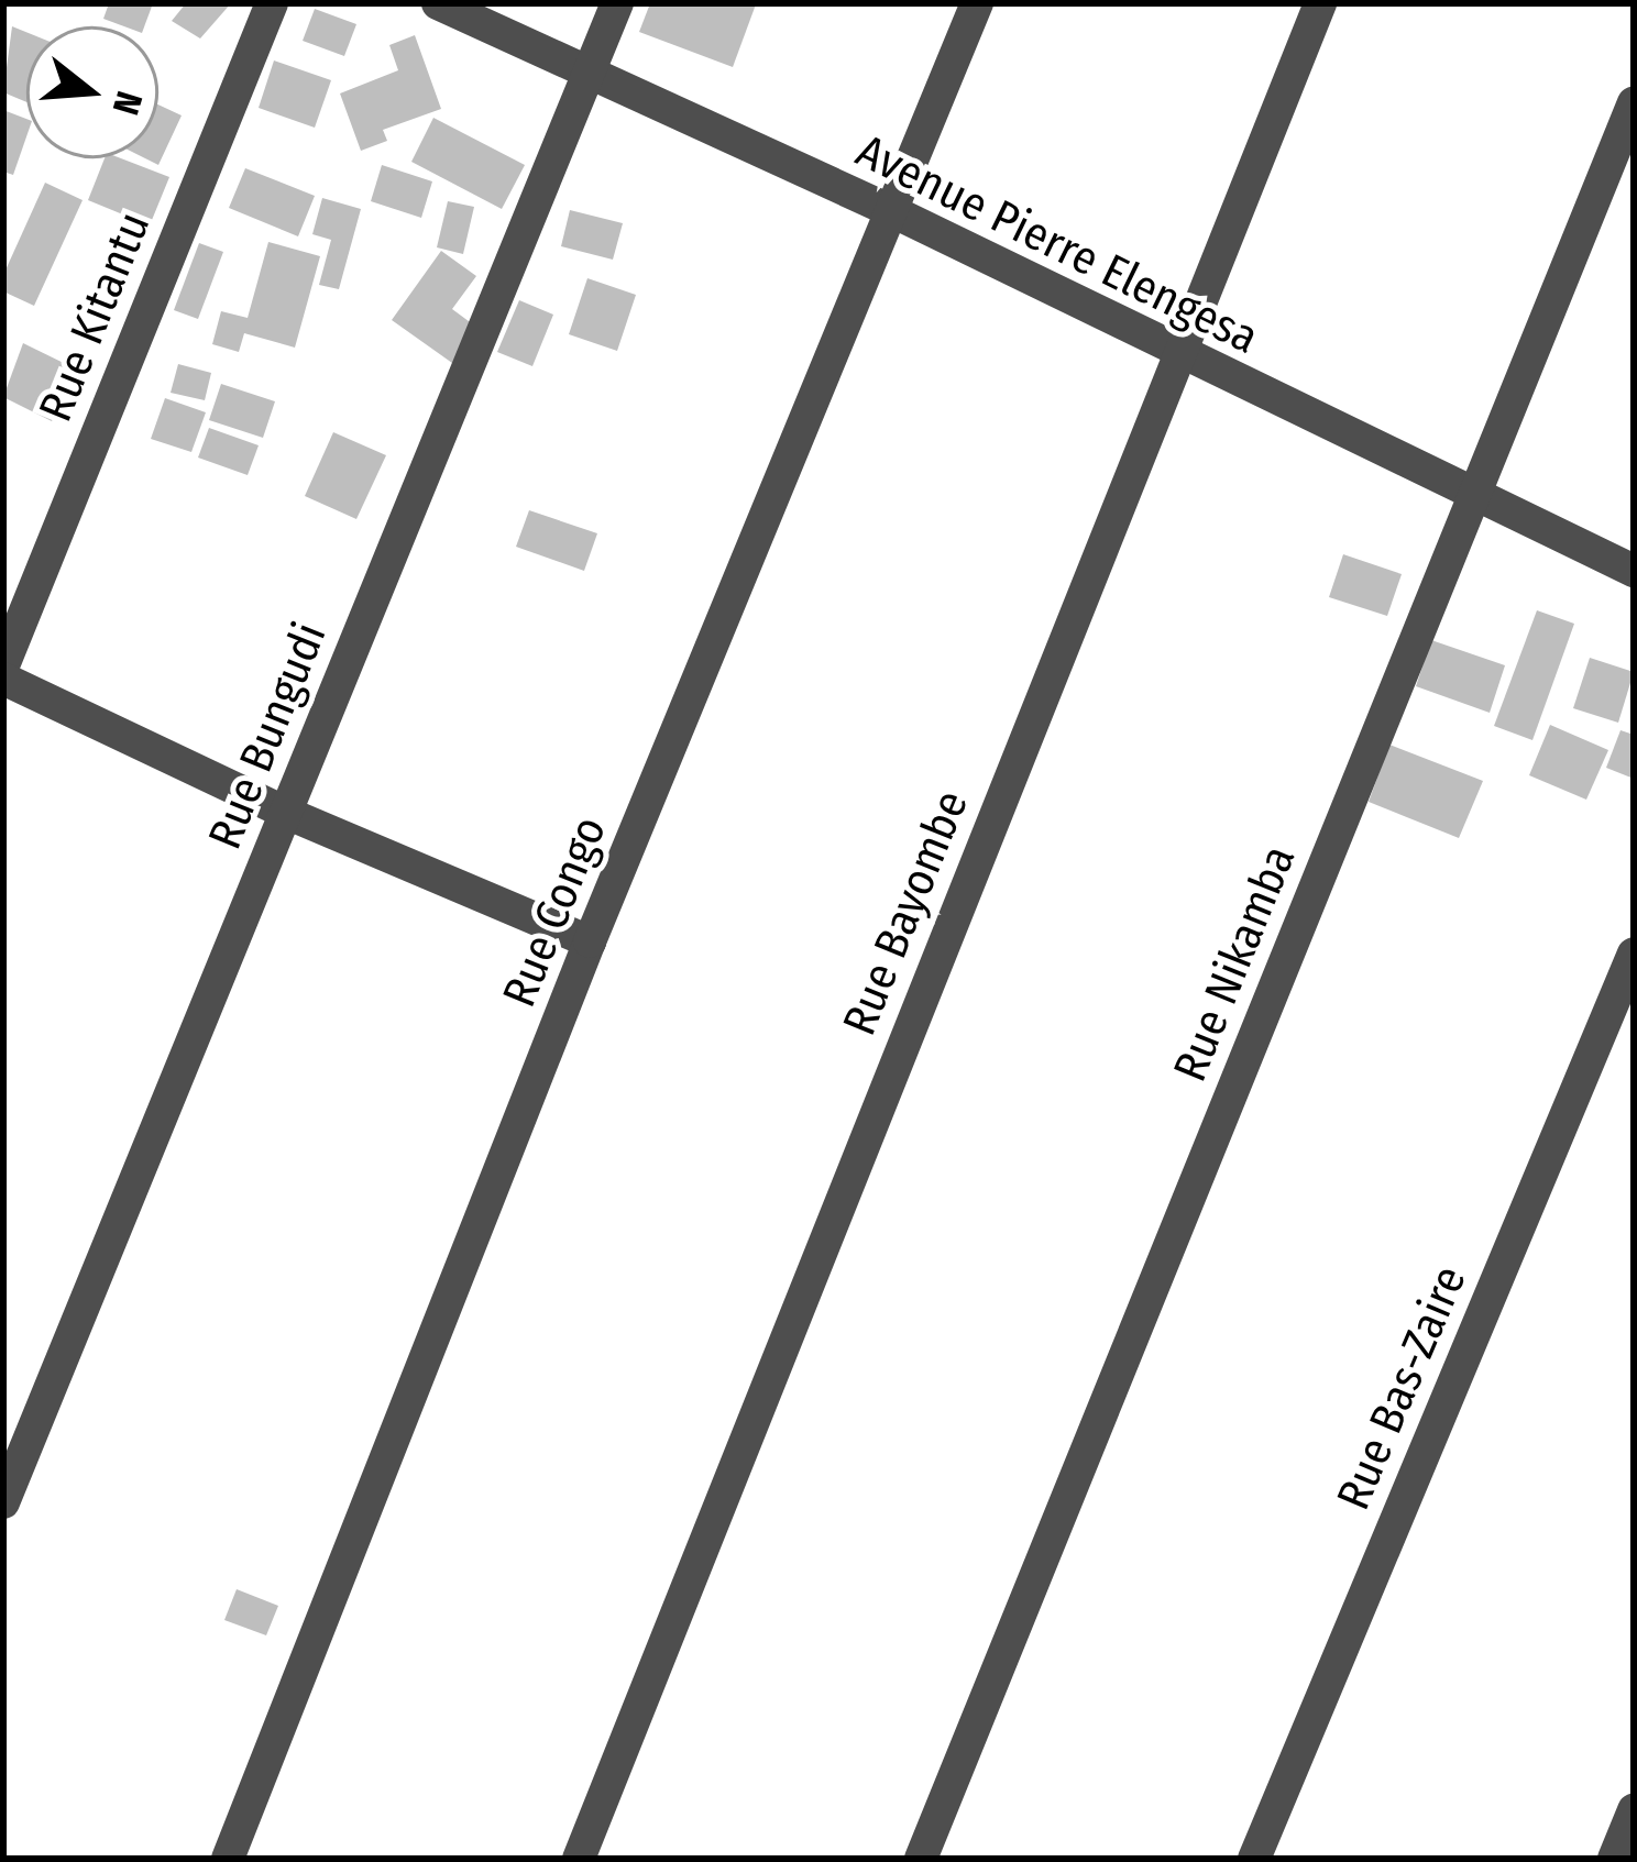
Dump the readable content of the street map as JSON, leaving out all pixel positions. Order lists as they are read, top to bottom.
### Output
{
  "streets": {
    "street": [
      "Avenue Pierre Elengesa",
      "Rue Kitantu",
      "Rue Bungudi",
      "Rue Congo",
      "Rue Bayombe",
      "Rue Nikamba",
      "Rue Bas-Zaire"
    ]
  },
  "crossings": [
    ["Avenue Pierre Elengesa", "Rue Bungudi"],
    ["Avenue Pierre Elengesa", "Rue Congo"],
    ["Avenue Pierre Elengesa", "Rue Bayombe"],
    ["Avenue Pierre Elengesa", "Rue Nikamba"]
  ],
  "north": "right"
}
